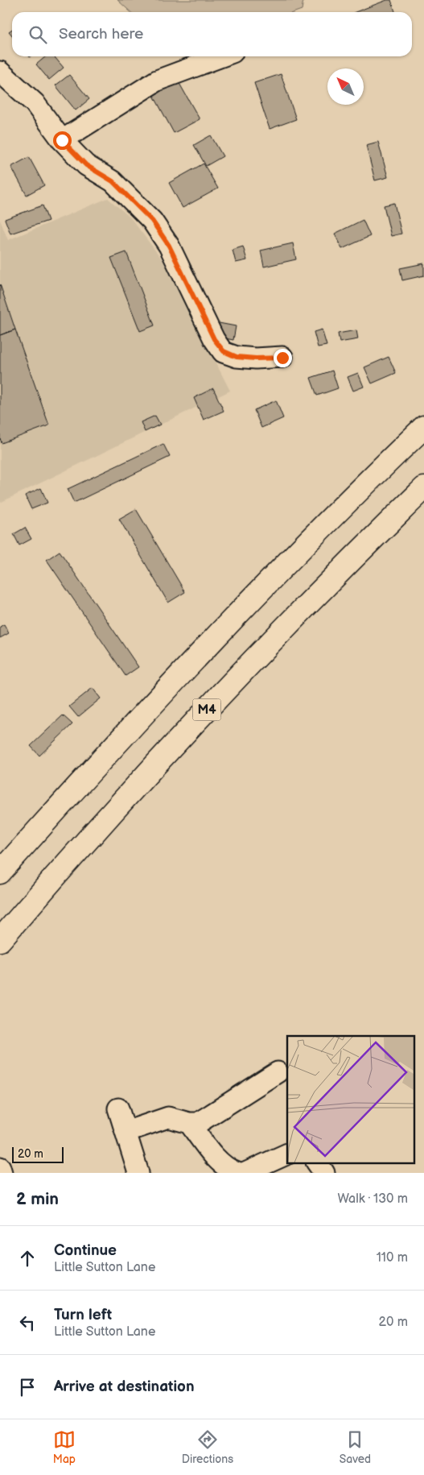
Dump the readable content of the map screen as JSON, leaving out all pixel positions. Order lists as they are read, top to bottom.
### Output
{
  "streets": {
    "highway": ["M4"]
  },
  "scale_bar": "20 m",
  "north": "top left",
  "page": {
    "search": "Search here",
    "scale": "20 m",
    "heading": ["2 min", "Walk · 130 m"],
    "list": [
      ["Continue", "Little Sutton Lane", "110 m"],
      ["Turn left", "Little Sutton Lane", "20 m"],
      "Arrive at destination"
    ],
    "nav": ["Map", "Directions", "Saved"]
  }
}
